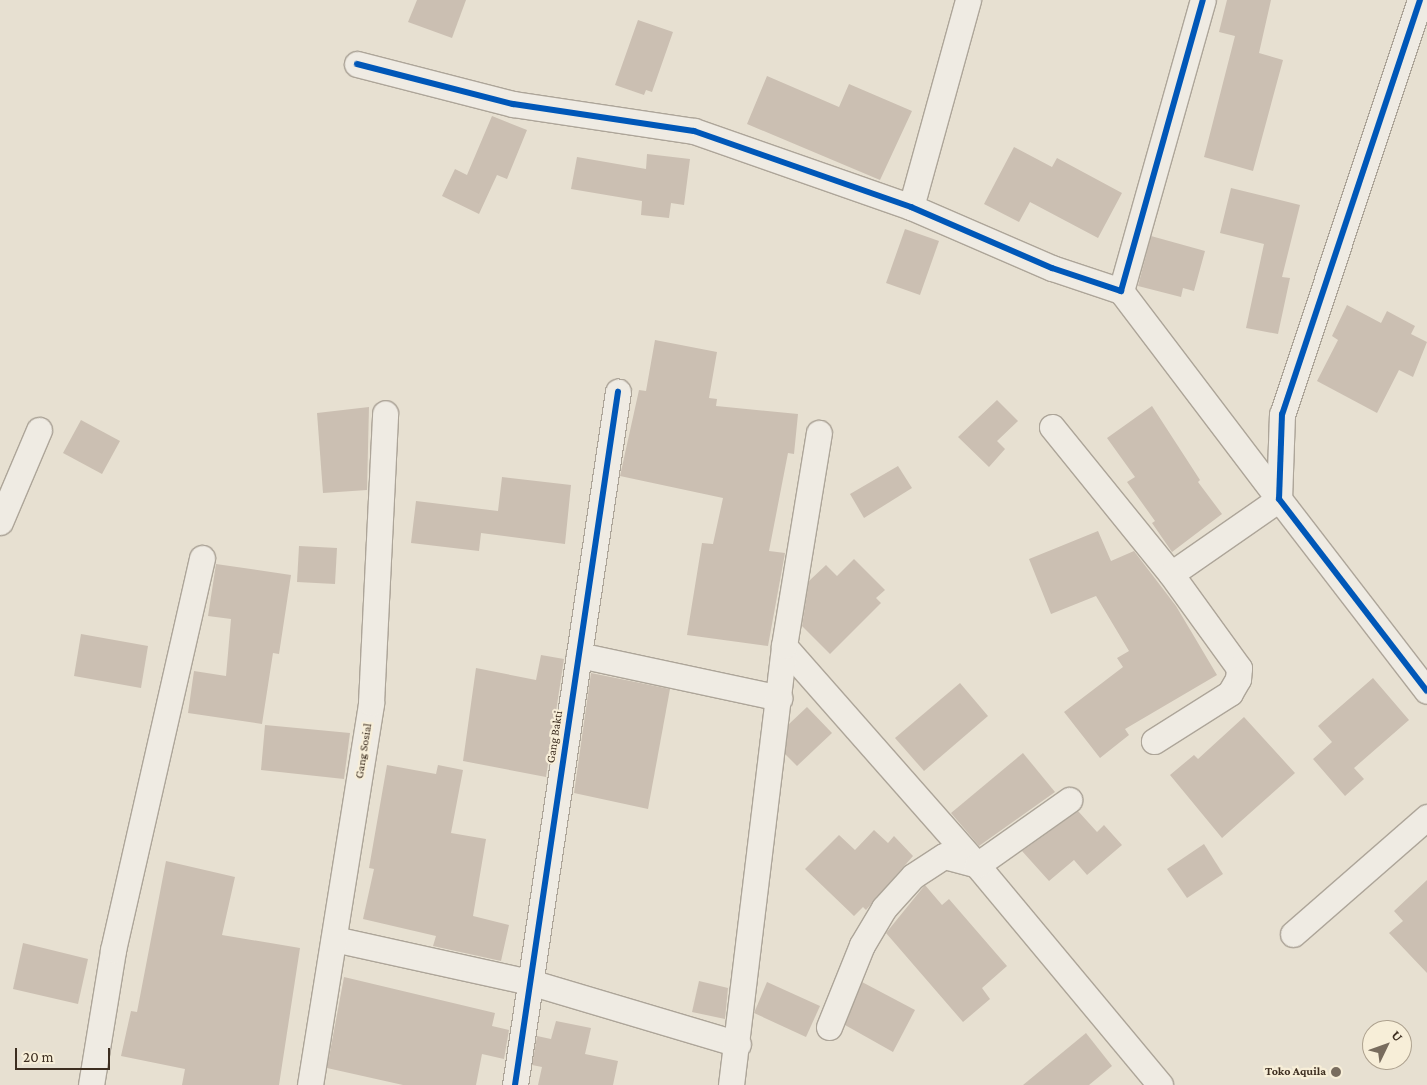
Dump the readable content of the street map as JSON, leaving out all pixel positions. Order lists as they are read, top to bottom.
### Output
{
  "streets": {
    "street": ["Gang Bakti", "Gang Sosial"]
  },
  "places": ["Toko Aquila"],
  "scale_bar": "20 m",
  "north": "top right"
}
